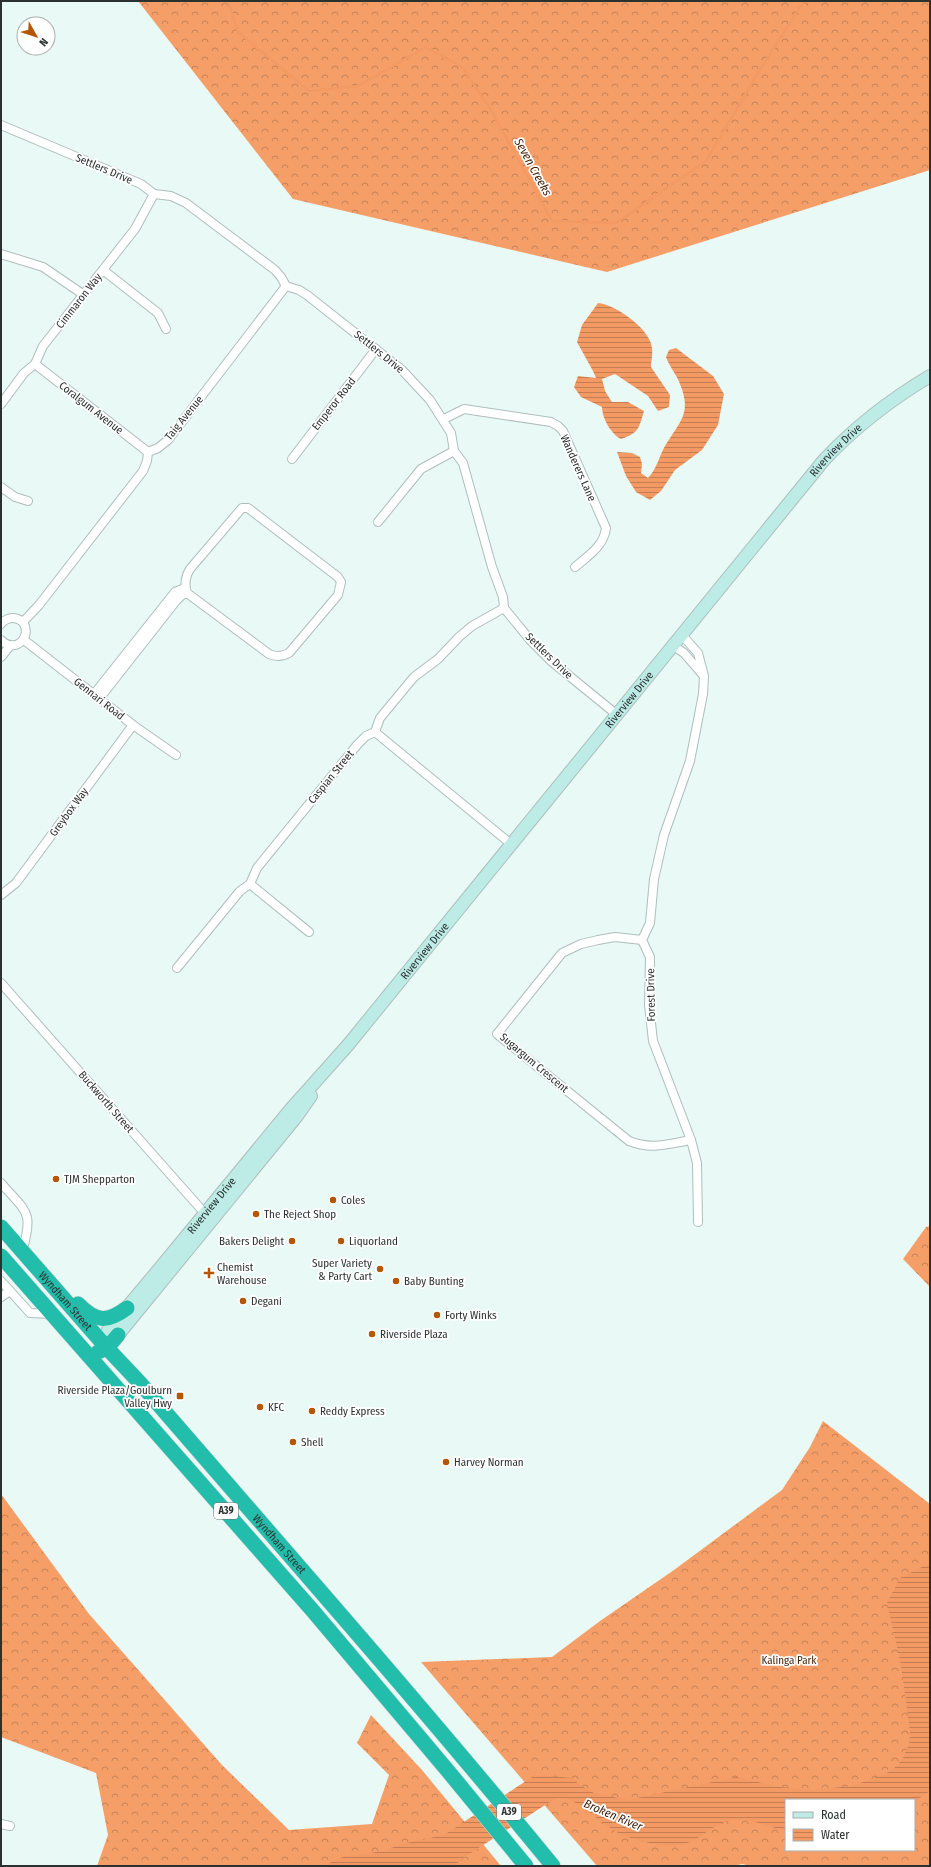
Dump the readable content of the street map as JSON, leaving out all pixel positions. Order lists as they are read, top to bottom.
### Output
{
  "streets": {
    "highway": ["Wyndham Street", "A39"],
    "street": [
      "Settlers Drive",
      "Cimmaron Way",
      "Emperor Road",
      "Coralgum Avenue",
      "Taig Avenue",
      "Riverview Drive",
      "Wanderers Lane",
      "Gennari Road",
      "Caspian Street",
      "Greybox Way",
      "Forest Drive",
      "Sugargum Crescent",
      "Buckworth Street"
    ]
  },
  "crossings": [
    ["Settlers Drive", "Cimmaron Way"],
    ["Settlers Drive", "Emperor Road"],
    ["Settlers Drive", "Taig Avenue"],
    ["Settlers Drive", "Riverview Drive"],
    ["Settlers Drive", "Wanderers Lane"],
    ["Cimmaron Way", "Coralgum Avenue"],
    ["Coralgum Avenue", "Taig Avenue"],
    ["Riverview Drive", "Buckworth Street"],
    ["Riverview Drive", "Wyndham Street"],
    ["Gennari Road", "Greybox Way"],
    ["Forest Drive", "Sugargum Crescent"]
  ],
  "water": ["Seven Creeks", "Broken River"],
  "parks": ["Kalinga Park"],
  "places": {
    "other": [
      "TJM Shepparton",
      "Coles",
      "The Reject Shop",
      "Bakers Delight",
      "Liquorland",
      "Super Variety & Party Cart",
      "Baby Bunting",
      "Degani",
      "Forty Winks",
      "Riverside Plaza",
      "KFC",
      "Reddy Express",
      "Shell",
      "Harvey Norman"
    ],
    "health": ["Chemist Warehouse"],
    "transit": ["Riverside Plaza/Goulburn Valley Hwy"]
  },
  "legend": ["Road", "Water"],
  "north": "bottom right"
}
